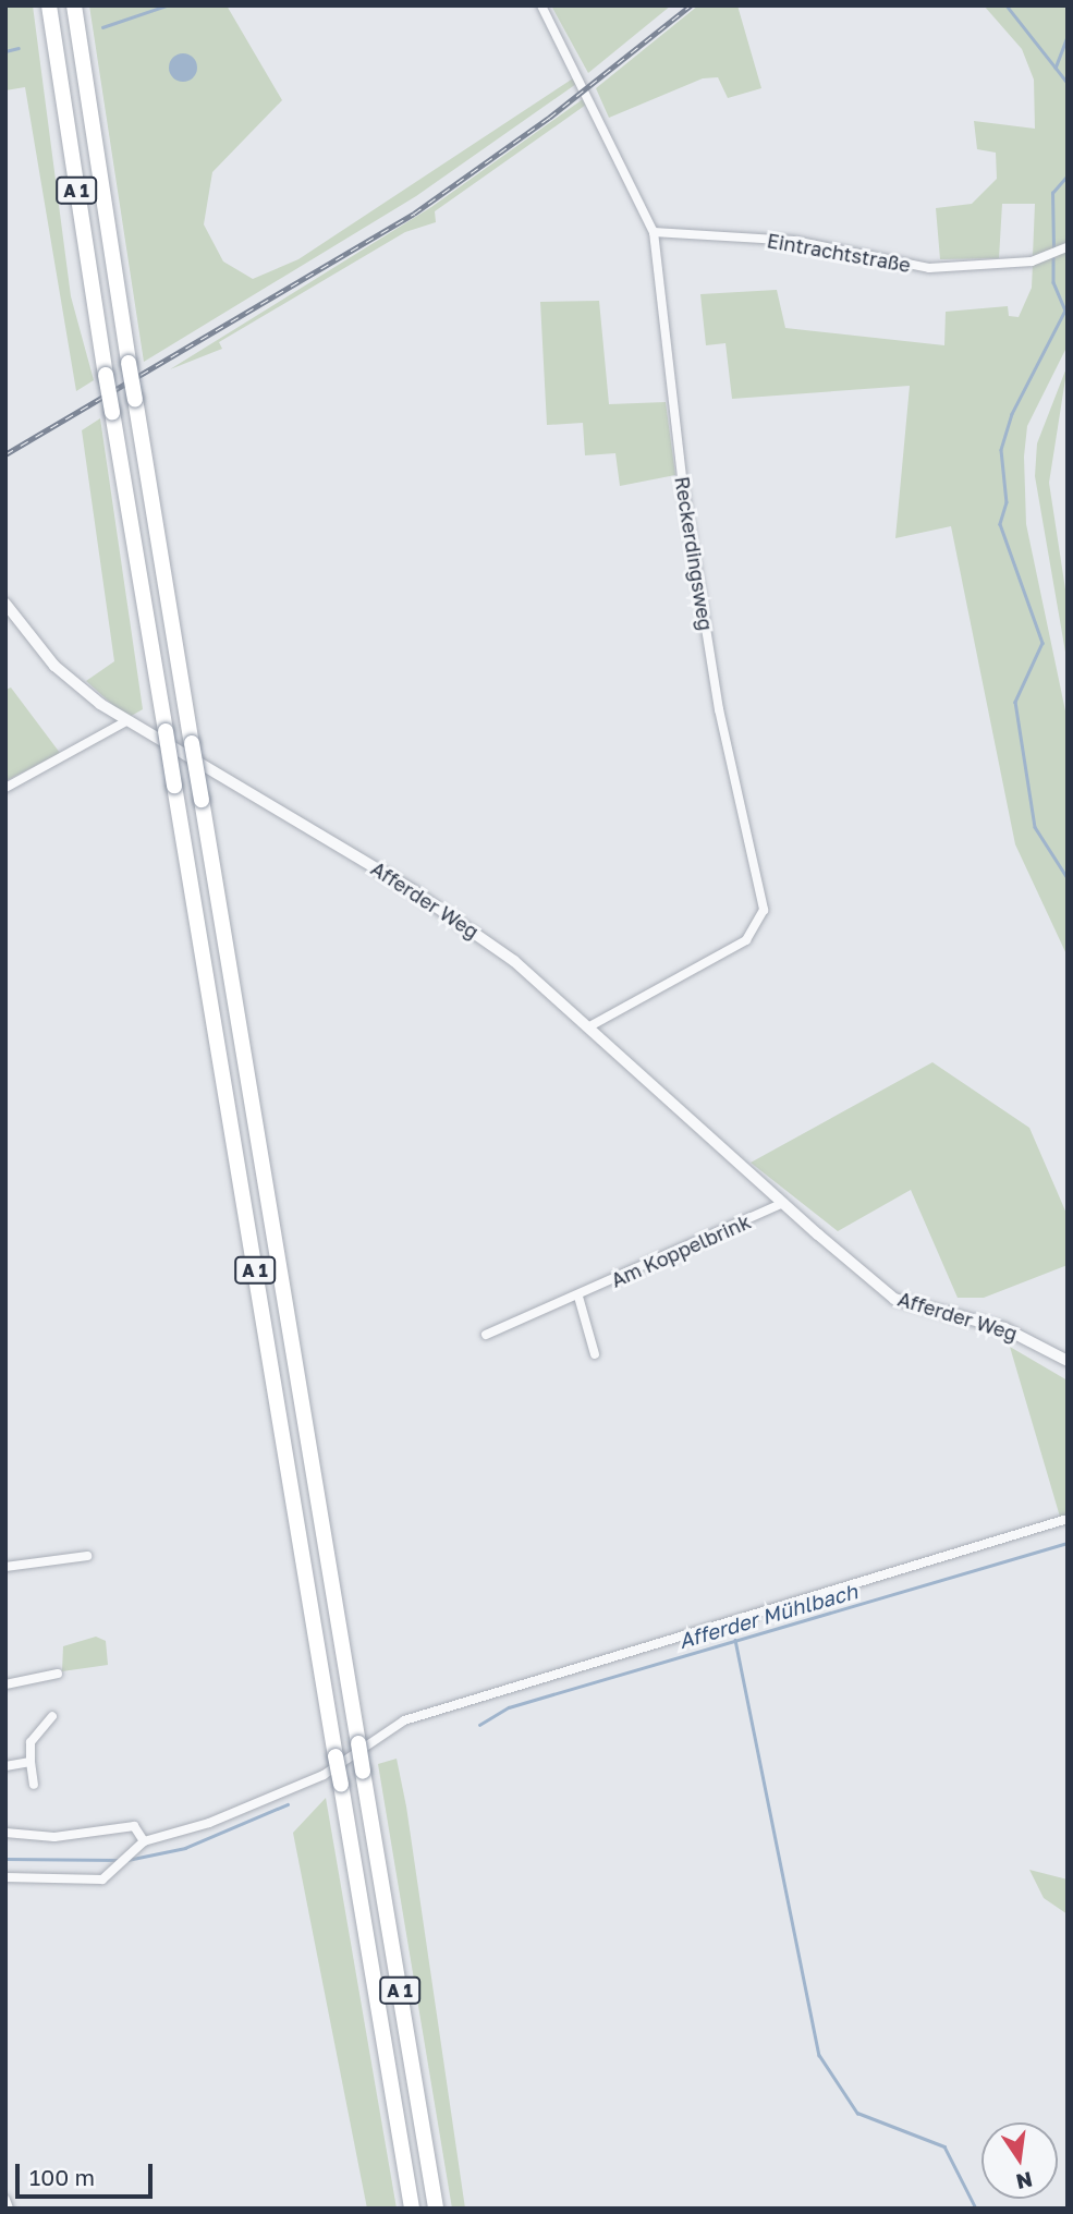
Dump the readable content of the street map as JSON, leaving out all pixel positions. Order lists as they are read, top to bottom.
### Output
{
  "streets": {
    "highway": ["A 1"],
    "street": [
      "Eintrachtstraße",
      "Reckerdingsweg",
      "Afferder Weg",
      "Am Koppelbrink"
    ]
  },
  "crossings": [
    ["Eintrachtstraße", "Reckerdingsweg"],
    ["Reckerdingsweg", "Afferder Weg"],
    ["Afferder Weg", "Am Koppelbrink"]
  ],
  "water": ["Afferder Mühlbach"],
  "scale_bar": "100 m",
  "north": "bottom"
}
